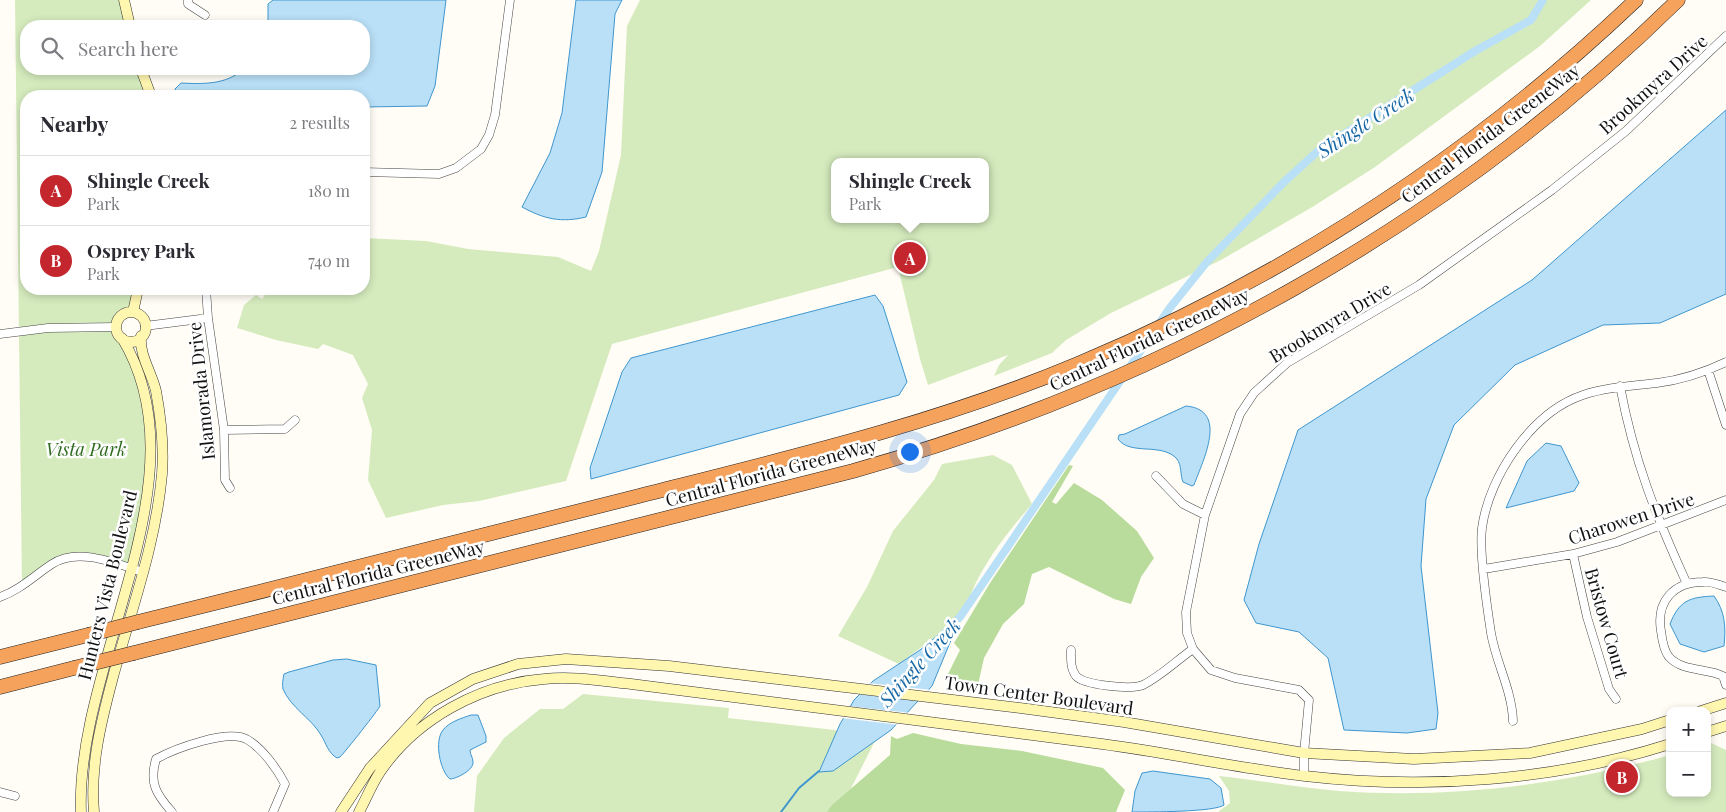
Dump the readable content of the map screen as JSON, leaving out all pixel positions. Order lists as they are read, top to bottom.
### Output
{
  "streets": {
    "highway": ["Central Florida GreeneWay"],
    "street": [
      "Brookmyra Drive",
      "Islamorada Drive",
      "Charowen Drive",
      "Hunters Vista Boulevard",
      "Bristow Court",
      "Town Center Boulevard"
    ]
  },
  "crossings": [
    ["Brookmyra Drive", "Town Center Boulevard"],
    ["Charowen Drive", "Bristow Court"]
  ],
  "water": ["Shingle Creek"],
  "parks": ["Vista Park"],
  "page": {
    "search": "Search here",
    "heading": ["Nearby", "2 results"],
    "list": [
      {
        "mark": "A",
        "name": "Shingle Creek",
        "note": "Park",
        "value": "180 m"
      },
      {
        "mark": "B",
        "name": "Osprey Park",
        "note": "Park",
        "value": "740 m"
      }
    ],
    "popup": ["Shingle Creek", "Park"],
    "pins": ["A", "B"],
    "map_buttons": ["+", "−"]
  }
}
